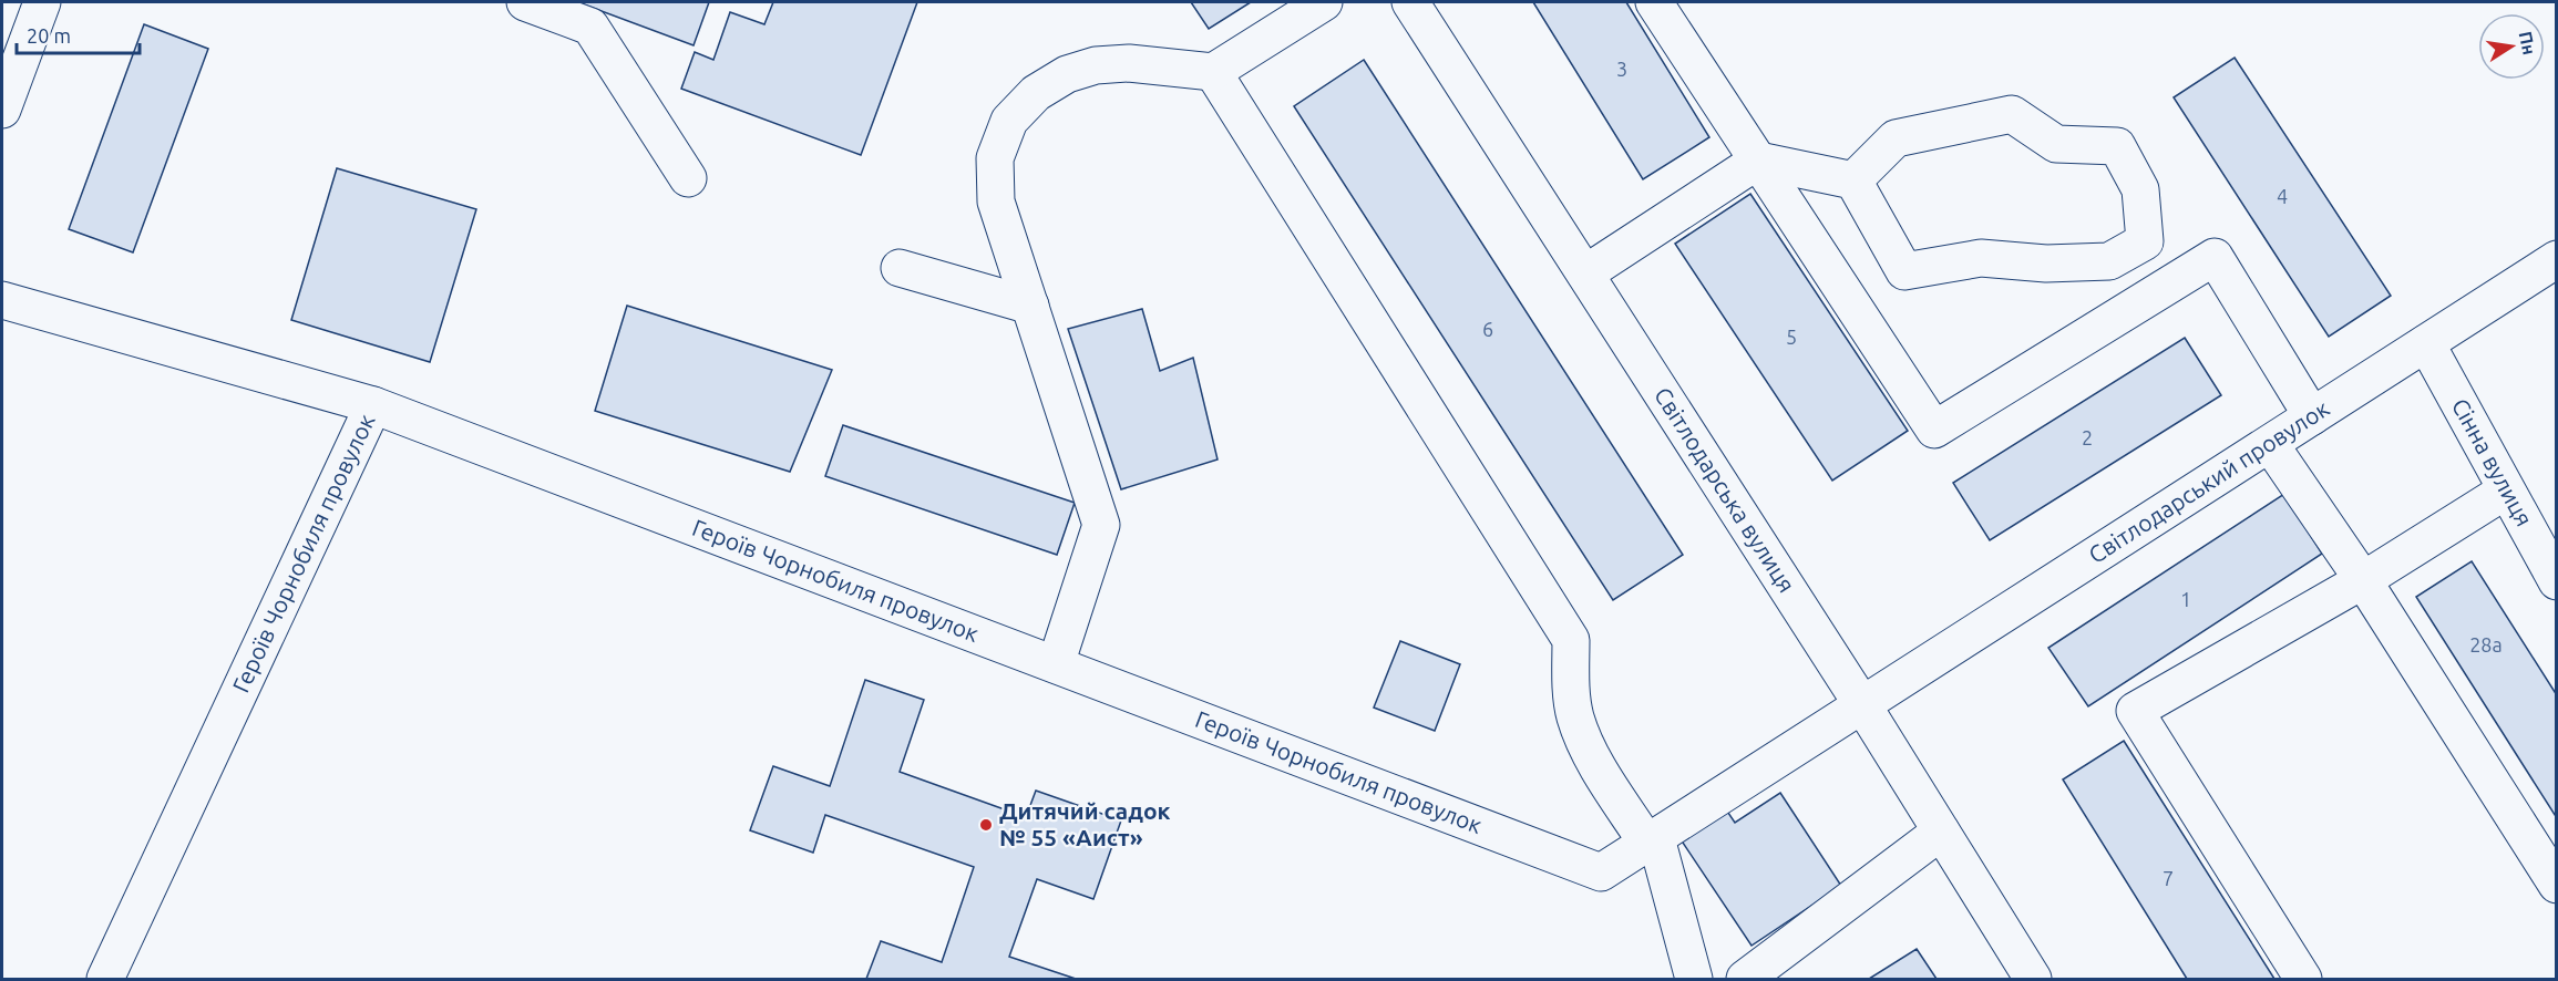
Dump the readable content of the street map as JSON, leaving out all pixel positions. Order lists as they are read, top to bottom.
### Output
{
  "streets": {
    "street": [
      "Сінна вулиця",
      "Світлодарський провулок",
      "Світлодарська вулиця",
      "Героїв Чорнобиля провулок"
    ]
  },
  "crossings": [
    ["Сінна вулиця", "Світлодарський провулок"],
    ["Світлодарський провулок", "Світлодарська вулиця"],
    ["Світлодарський провулок", "Героїв Чорнобиля провулок"],
    ["Світлодарська вулиця", "Героїв Чорнобиля провулок"]
  ],
  "places": ["Дитячий садок № 55 «Аист»"],
  "house_numbers": [
    "3",
    "4",
    "6",
    "5",
    "2",
    "1",
    "28а",
    "7"
  ],
  "scale_bar": "20 m",
  "north": "right"
}
